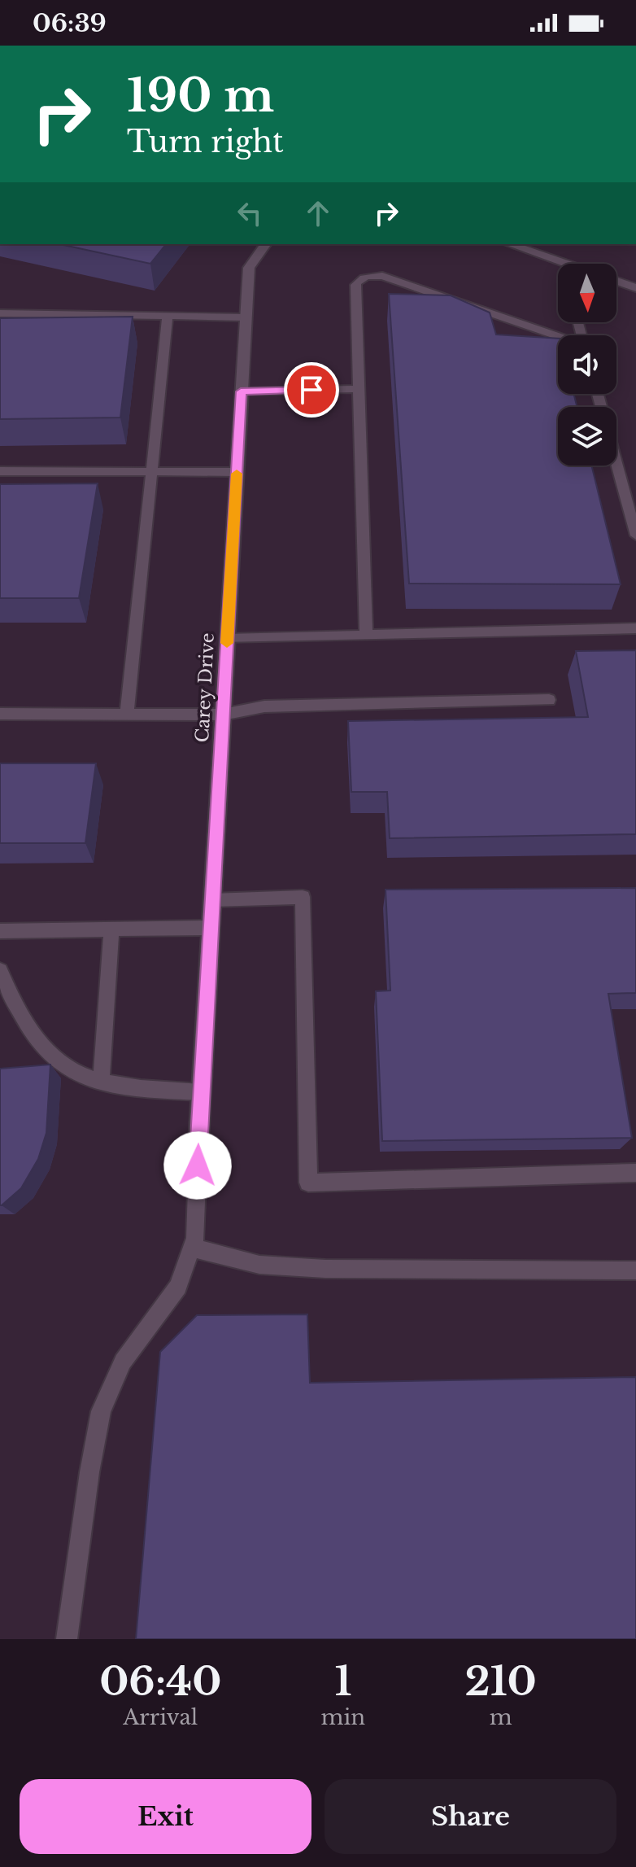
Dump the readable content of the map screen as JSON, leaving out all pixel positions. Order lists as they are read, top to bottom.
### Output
{
  "streets": {
    "street": ["Carey Drive"]
  },
  "north": "bottom",
  "page": {
    "status": "06:39",
    "turn": ["190 m", "Turn right"],
    "eta": [
      "06:40",
      "Arrival",
      "1",
      "min",
      "210",
      "m"
    ],
    "buttons": ["Exit", "Share"]
  }
}
